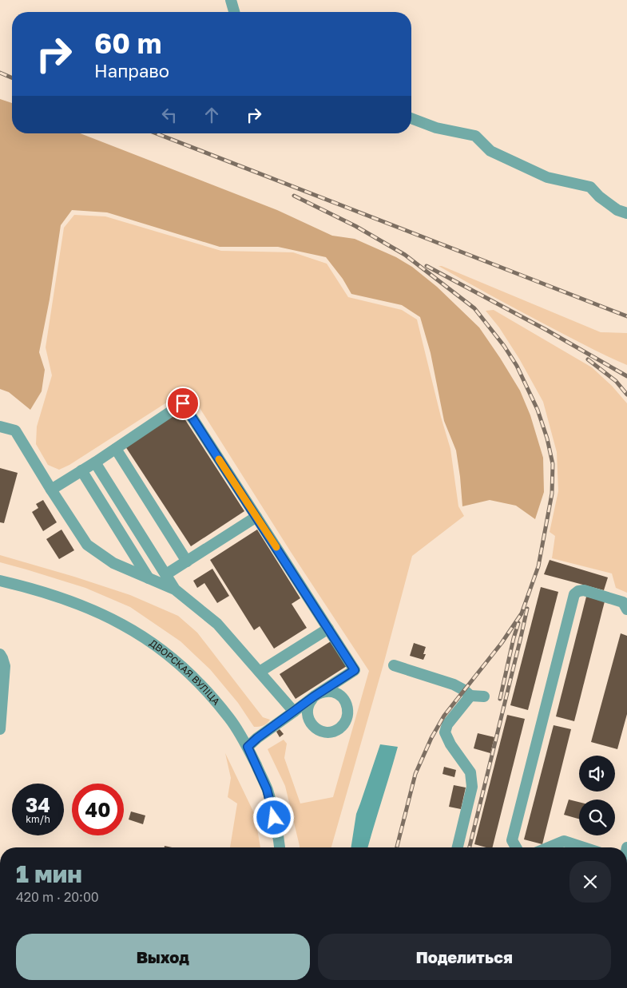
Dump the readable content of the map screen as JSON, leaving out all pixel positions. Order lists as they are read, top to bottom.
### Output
{
  "streets": {
    "street": ["ДВОРСКАЯ ВУЛІЦА"]
  },
  "page": {
    "turn": ["60 m", "Направо"],
    "speed": "34 km/h",
    "limit": "40",
    "heading": ["1 мин", "420 m · 20:00"],
    "buttons": ["Выход", "Поделиться"]
  }
}
